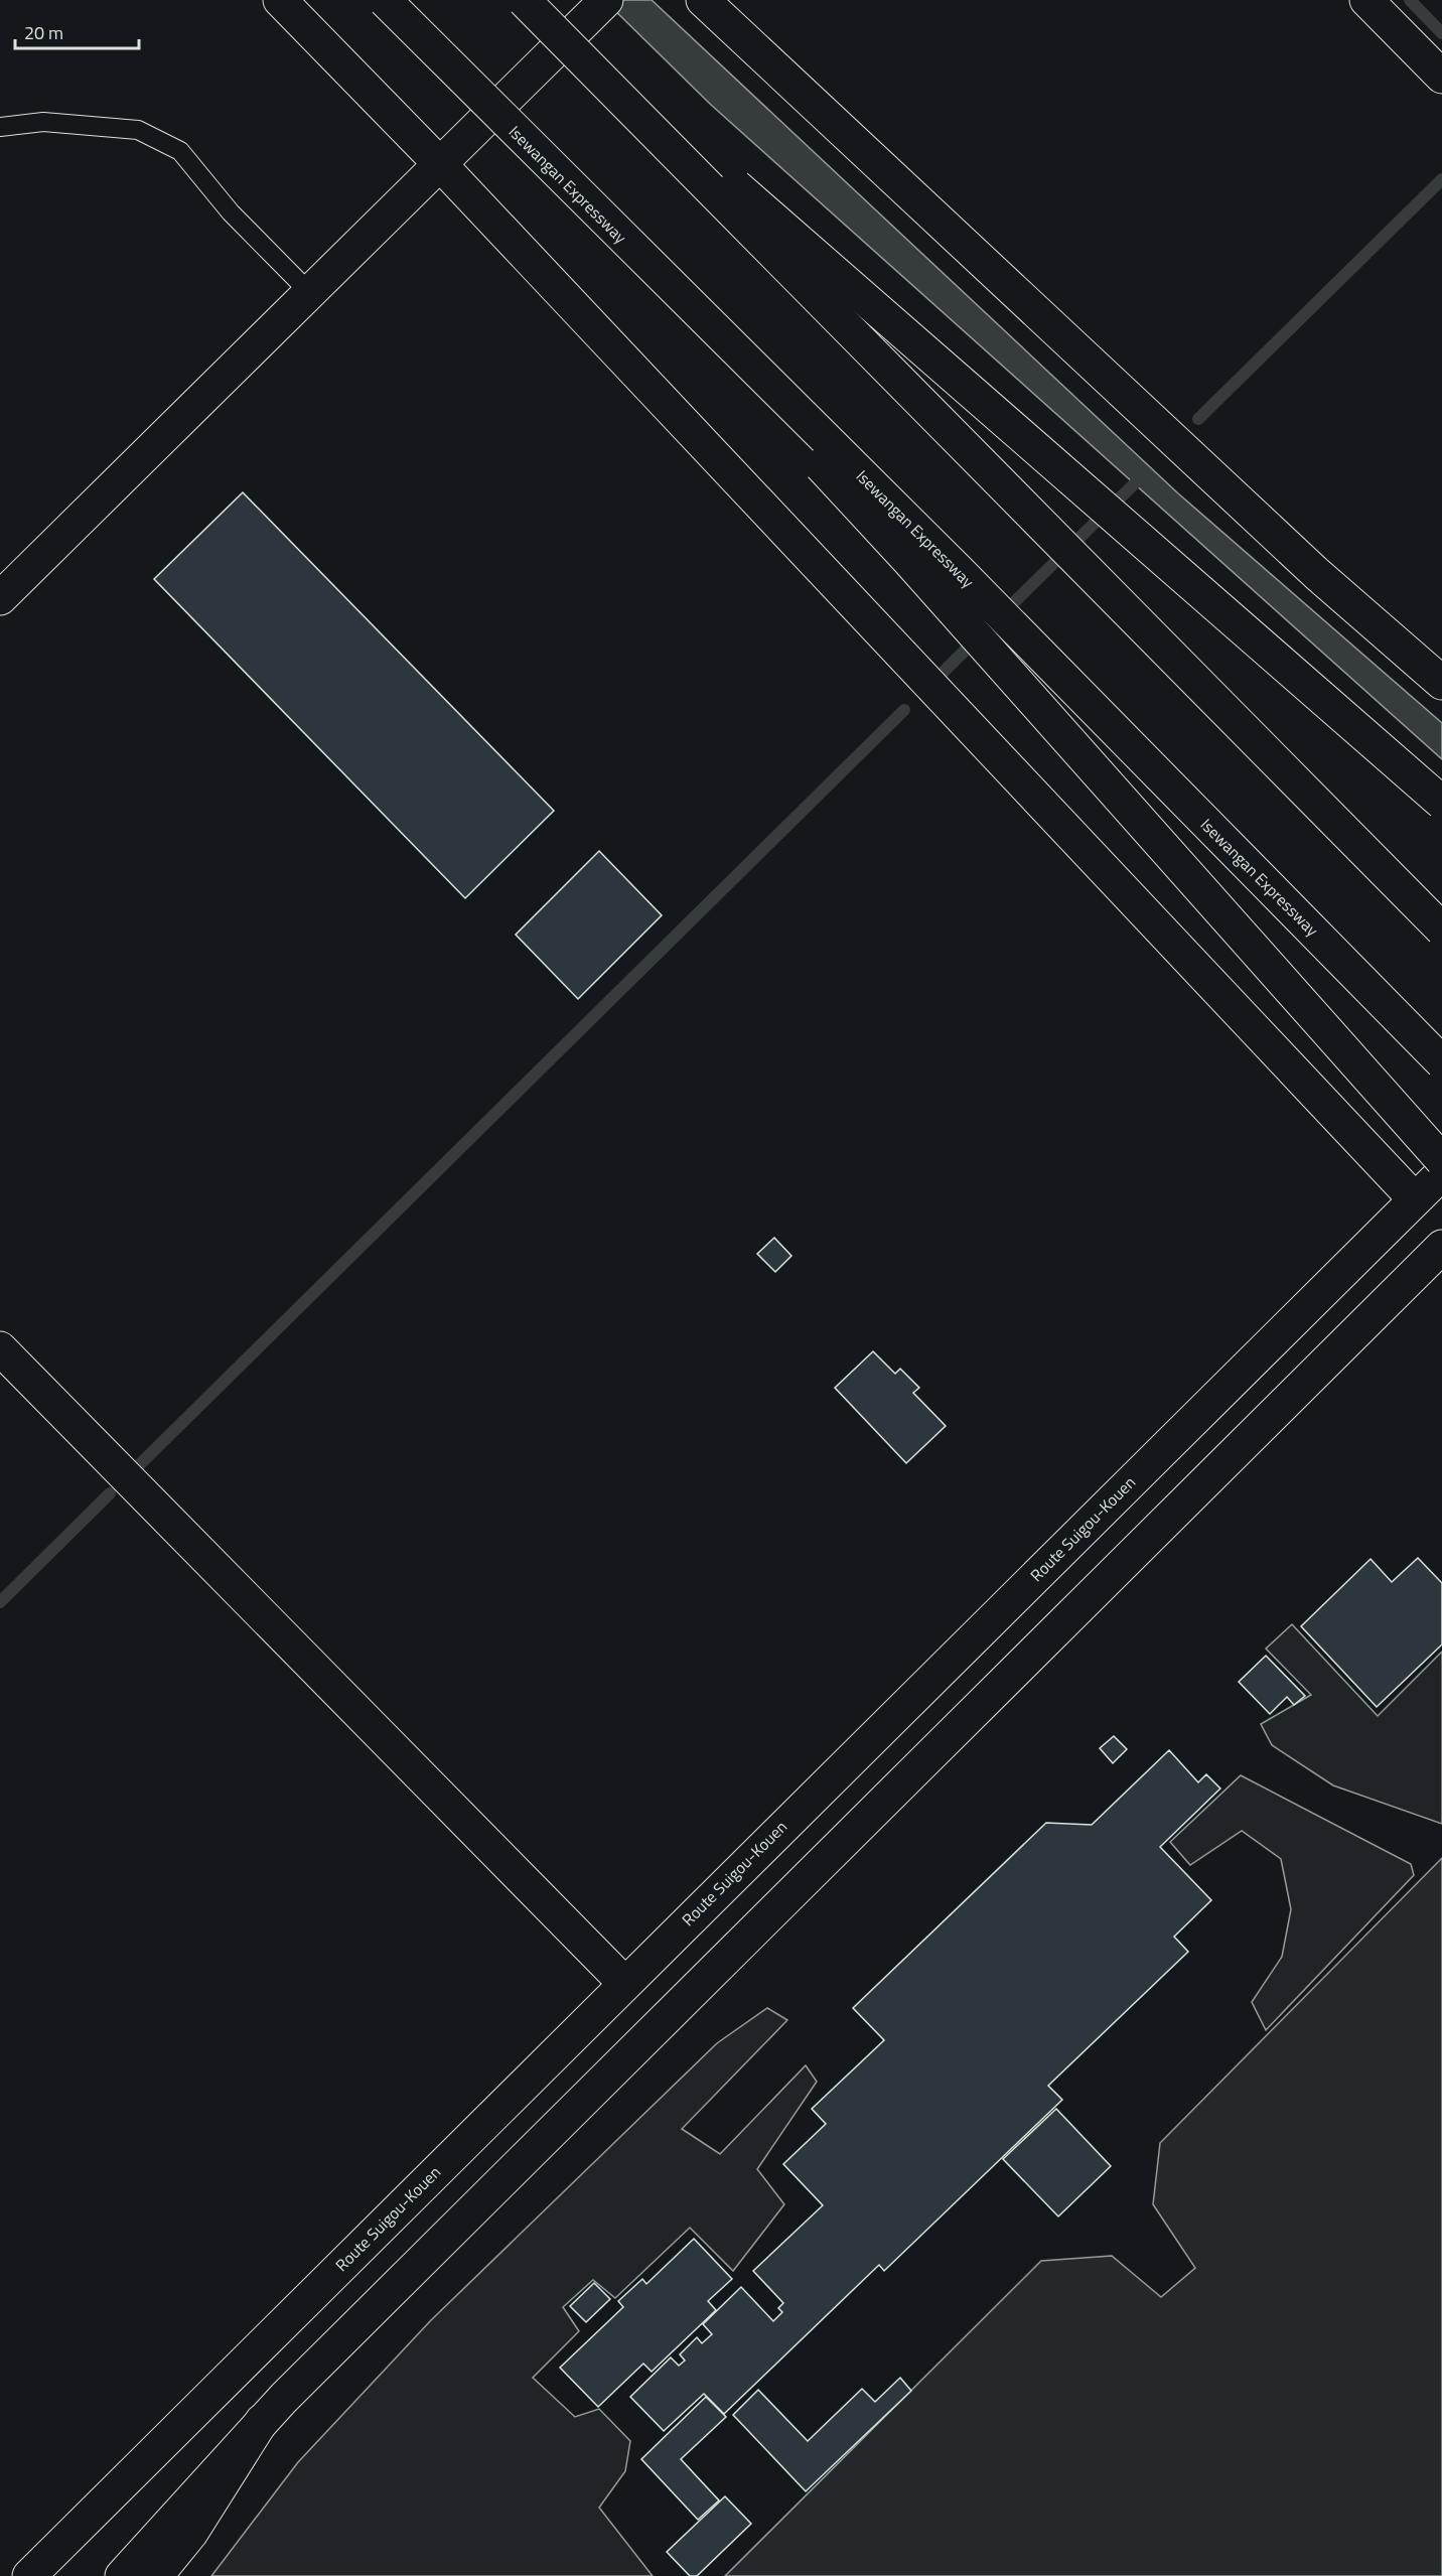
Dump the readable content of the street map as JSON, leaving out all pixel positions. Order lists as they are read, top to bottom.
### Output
{
  "streets": {
    "main road": ["Isewangan Expressway", "Route Suigou-Kouen"]
  },
  "scale_bar": "20 m"
}
